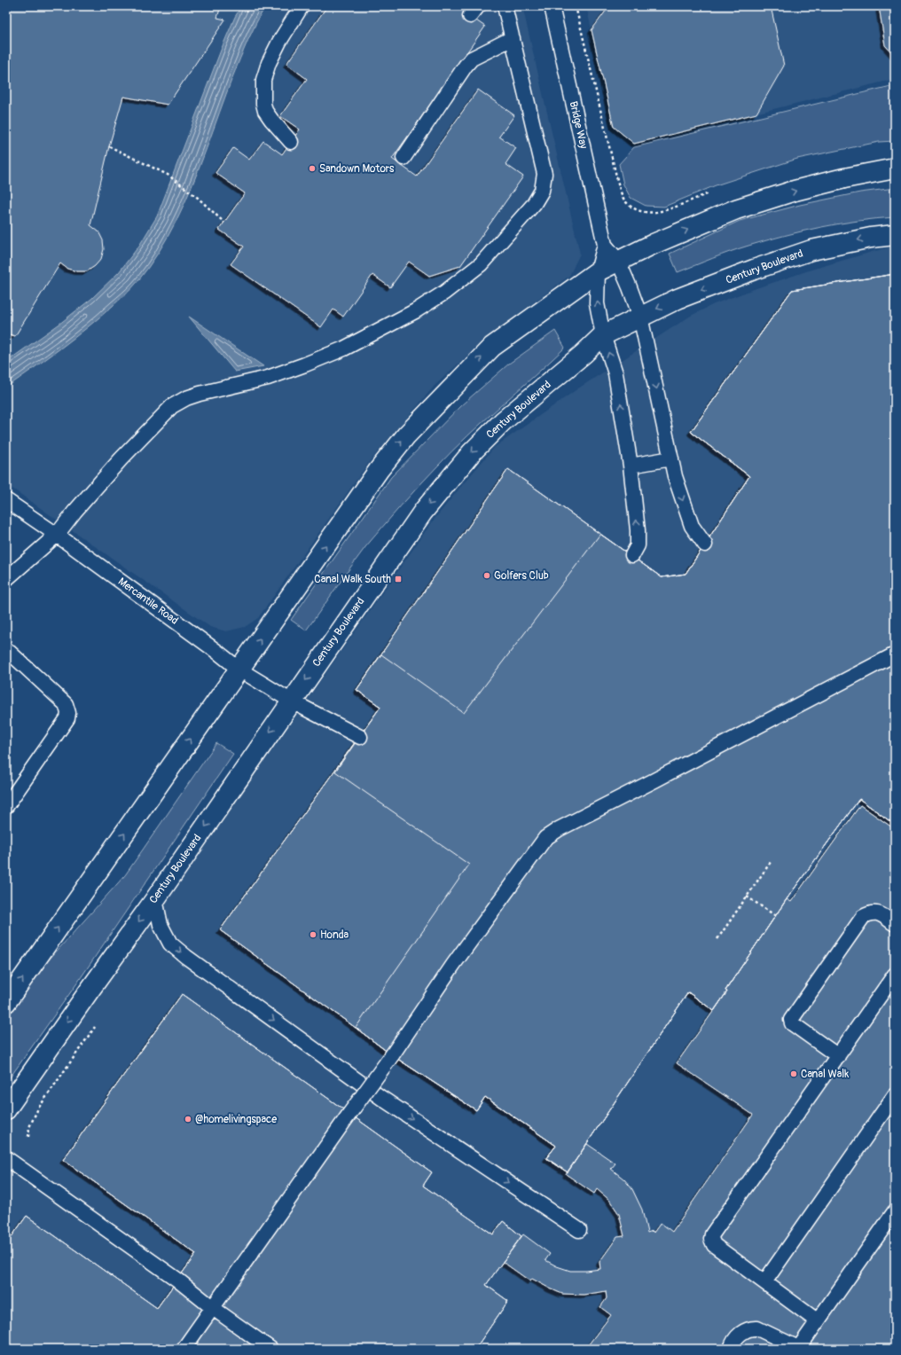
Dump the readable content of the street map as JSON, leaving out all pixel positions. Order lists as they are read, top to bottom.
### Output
{
  "streets": {
    "main road": ["Century Boulevard"],
    "lane": ["Bridge Way", "Mercantile Road"]
  },
  "crossings": [
    ["Century Boulevard", "Mercantile Road"]
  ],
  "places": {
    "other": [
      "Sandown Motors",
      "Golfers Club",
      "Honda",
      "Canal Walk",
      "@homelivingspace"
    ],
    "transit": ["Canal Walk South"]
  }
}
